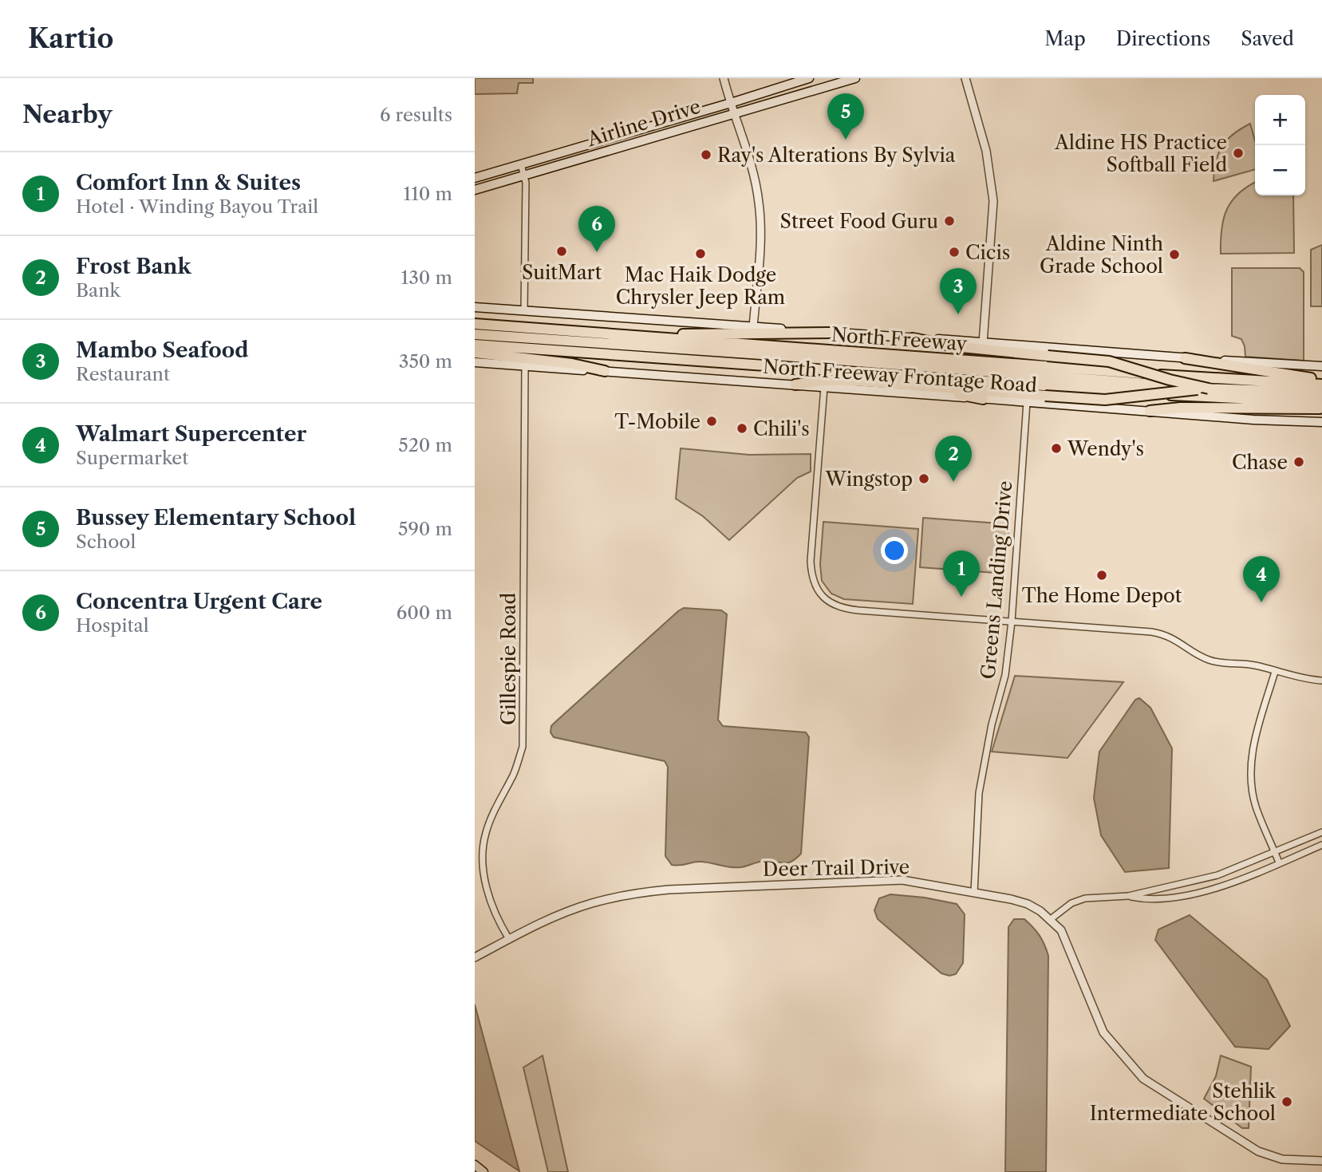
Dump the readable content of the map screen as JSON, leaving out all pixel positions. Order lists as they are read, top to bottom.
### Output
{
  "streets": {
    "highway": ["North Freeway"],
    "main road": ["Airline Drive", "North Freeway Frontage Road"],
    "street": ["Greens Landing Drive", "Gillespie Road", "Deer Trail Drive"]
  },
  "crossings": [
    ["North Freeway Frontage Road", "Greens Landing Drive"],
    ["North Freeway Frontage Road", "Gillespie Road"],
    ["Greens Landing Drive", "Deer Trail Drive"],
    ["Gillespie Road", "Deer Trail Drive"]
  ],
  "places": [
    "Aldine HS Practice Softball Field",
    "Ray's Alterations By Sylvia",
    "Street Food Guru",
    "SuitMart",
    "Cicis",
    "Mac Haik Dodge Chrysler Jeep Ram",
    "Aldine Ninth Grade School",
    "T-Mobile",
    "Chili's",
    "Wendy's",
    "Chase",
    "Wingstop",
    "The Home Depot",
    "Stehlik Intermediate School"
  ],
  "page": {
    "header": "Kartio",
    "nav": ["Map", "Directions", "Saved"],
    "heading": ["Nearby", "6 results"],
    "pins": [
      "5",
      "6",
      "3",
      "2",
      "1",
      "4"
    ],
    "map_buttons": ["+", "−"],
    "list": [
      {
        "mark": "1",
        "name": "Comfort Inn & Suites",
        "note": "Hotel · Winding Bayou Trail",
        "value": "110 m"
      },
      {
        "mark": "2",
        "name": "Frost Bank",
        "note": "Bank",
        "value": "130 m"
      },
      {
        "mark": "3",
        "name": "Mambo Seafood",
        "note": "Restaurant",
        "value": "350 m"
      },
      {
        "mark": "4",
        "name": "Walmart Supercenter",
        "note": "Supermarket",
        "value": "520 m"
      },
      {
        "mark": "5",
        "name": "Bussey Elementary School",
        "note": "School",
        "value": "590 m"
      },
      {
        "mark": "6",
        "name": "Concentra Urgent Care",
        "note": "Hospital",
        "value": "600 m"
      }
    ]
  }
}
